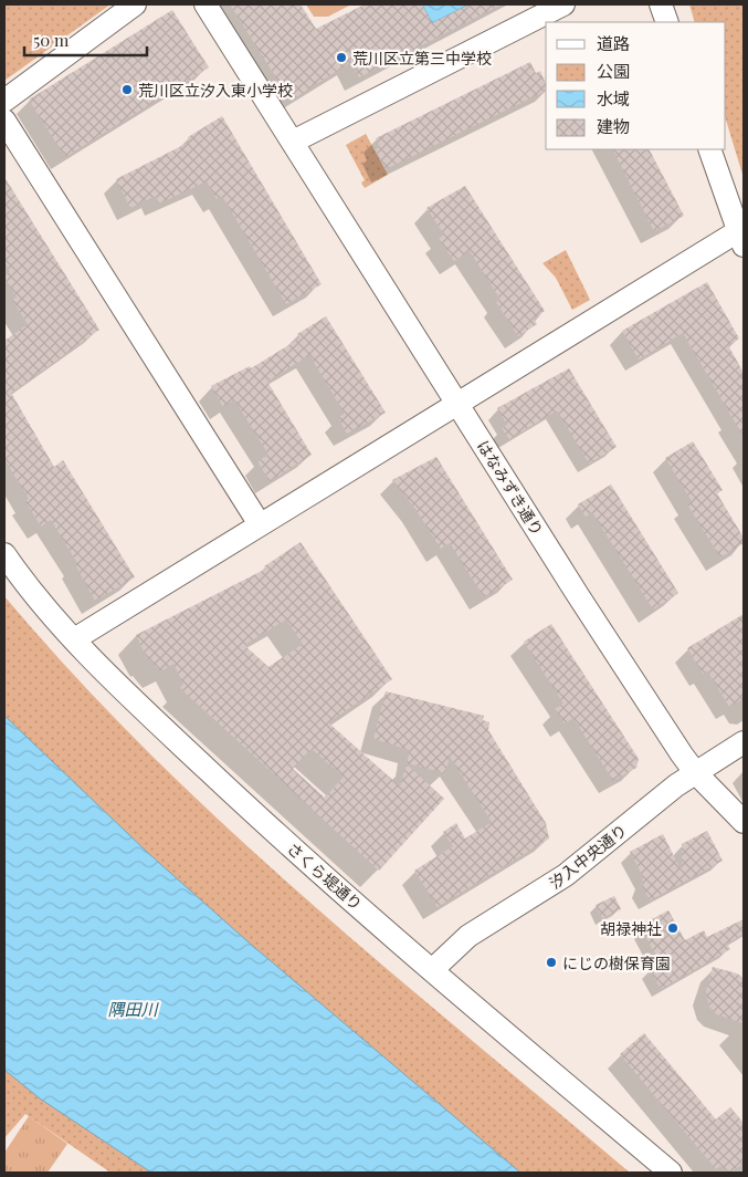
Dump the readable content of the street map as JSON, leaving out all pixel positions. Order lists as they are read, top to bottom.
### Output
{
  "streets": {
    "street": ["はなみずき通り", "汐入中央通り", "さくら堤通り"]
  },
  "crossings": [
    ["はなみずき通り", "汐入中央通り"],
    ["汐入中央通り", "さくら堤通り"]
  ],
  "water": ["隅田川"],
  "places": [
    "荒川区立第三中学校",
    "荒川区立汐入東小学校",
    "胡禄神社",
    "にじの樹保育園"
  ],
  "legend": [
    "道路",
    "公園",
    "水域",
    "建物"
  ],
  "scale_bar": "50 m"
}
